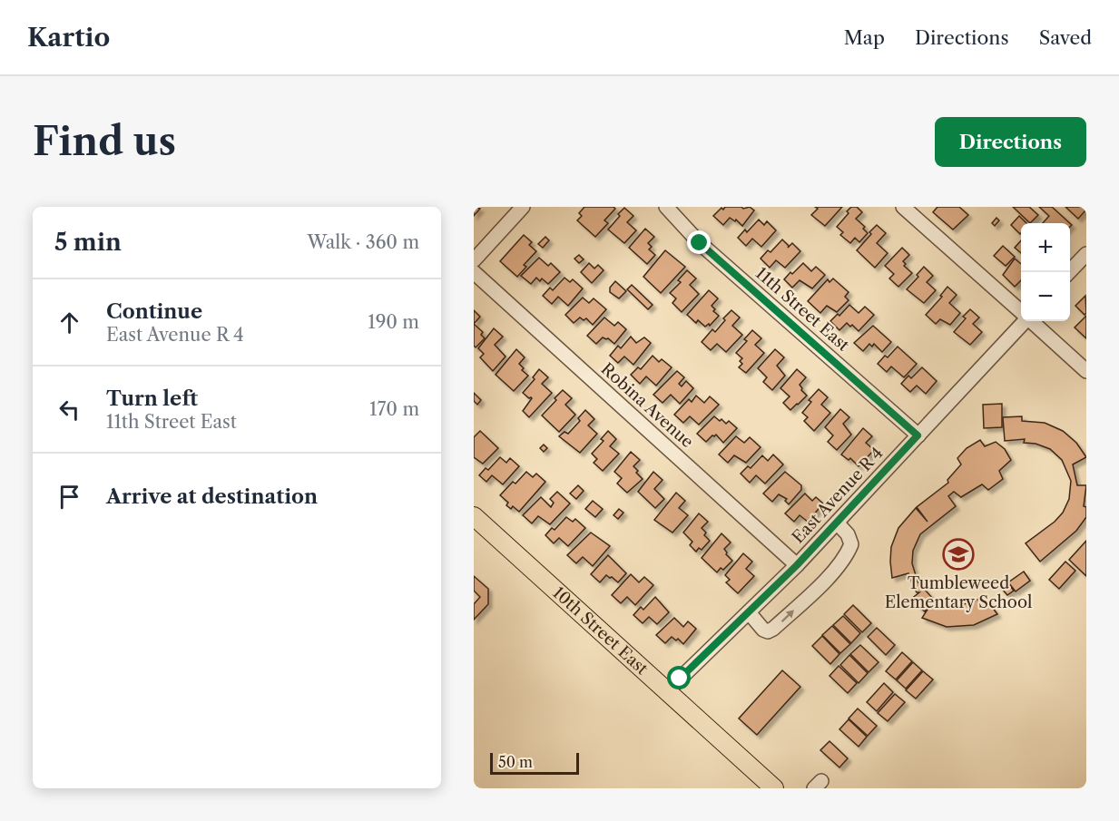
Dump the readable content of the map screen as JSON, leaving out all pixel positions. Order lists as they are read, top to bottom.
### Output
{
  "streets": {
    "main road": ["10th Street East"],
    "street": ["11th Street East", "Robina Avenue", "East Avenue R 4"]
  },
  "crossings": [
    ["11th Street East", "East Avenue R 4"],
    ["Robina Avenue", "East Avenue R 4"],
    ["East Avenue R 4", "10th Street East"]
  ],
  "places": {
    "school or university": ["Tumbleweed Elementary School"]
  },
  "scale_bar": "50 m",
  "page": {
    "header": "Kartio",
    "nav": ["Map", "Directions", "Saved"],
    "buttons": "Directions",
    "title": "Find us",
    "heading": ["5 min", "Walk · 360 m"],
    "map_buttons": ["+", "−"],
    "list": [
      ["Continue", "East Avenue R 4", "190 m"],
      ["Turn left", "11th Street East", "170 m"],
      "Arrive at destination"
    ],
    "scale": "50 m"
  }
}
